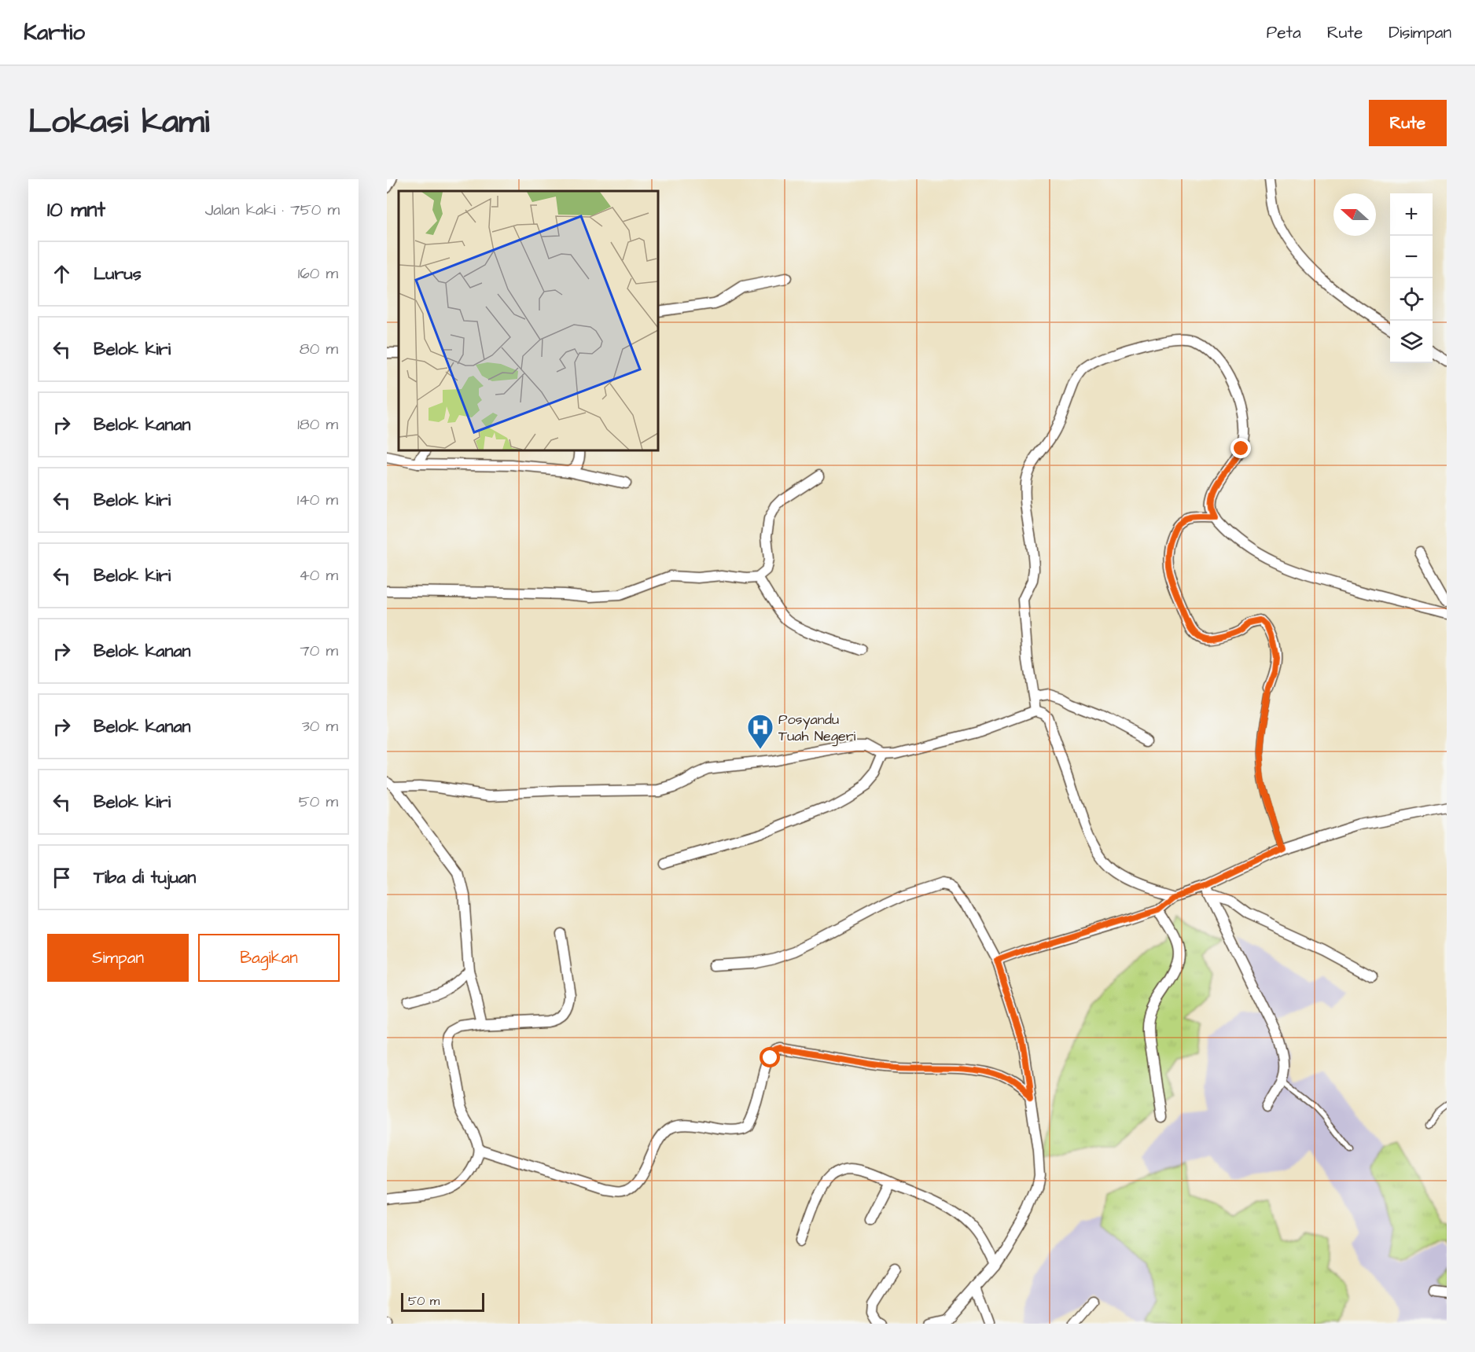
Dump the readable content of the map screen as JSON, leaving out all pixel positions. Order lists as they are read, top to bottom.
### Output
{
  "places": {
    "hospital": ["Posyandu Tuah Negeri"]
  },
  "scale_bar": "50 m",
  "north": "left",
  "page": {
    "header": "Kartio",
    "nav": ["Peta", "Rute", "Disimpan"],
    "title": "Lokasi kami",
    "buttons": [
      "Rute",
      ["Simpan", "Bagikan"]
    ],
    "heading": ["10 mnt", "Jalan kaki · 750 m"],
    "map_buttons": ["+", "−"],
    "list": [
      ["Lurus", "160 m"],
      ["Belok kiri", "80 m"],
      ["Belok kanan", "180 m"],
      ["Belok kiri", "140 m"],
      ["Belok kiri", "40 m"],
      ["Belok kanan", "70 m"],
      ["Belok kanan", "30 m"],
      ["Belok kiri", "50 m"],
      "Tiba di tujuan"
    ],
    "scale": "50 m"
  }
}
